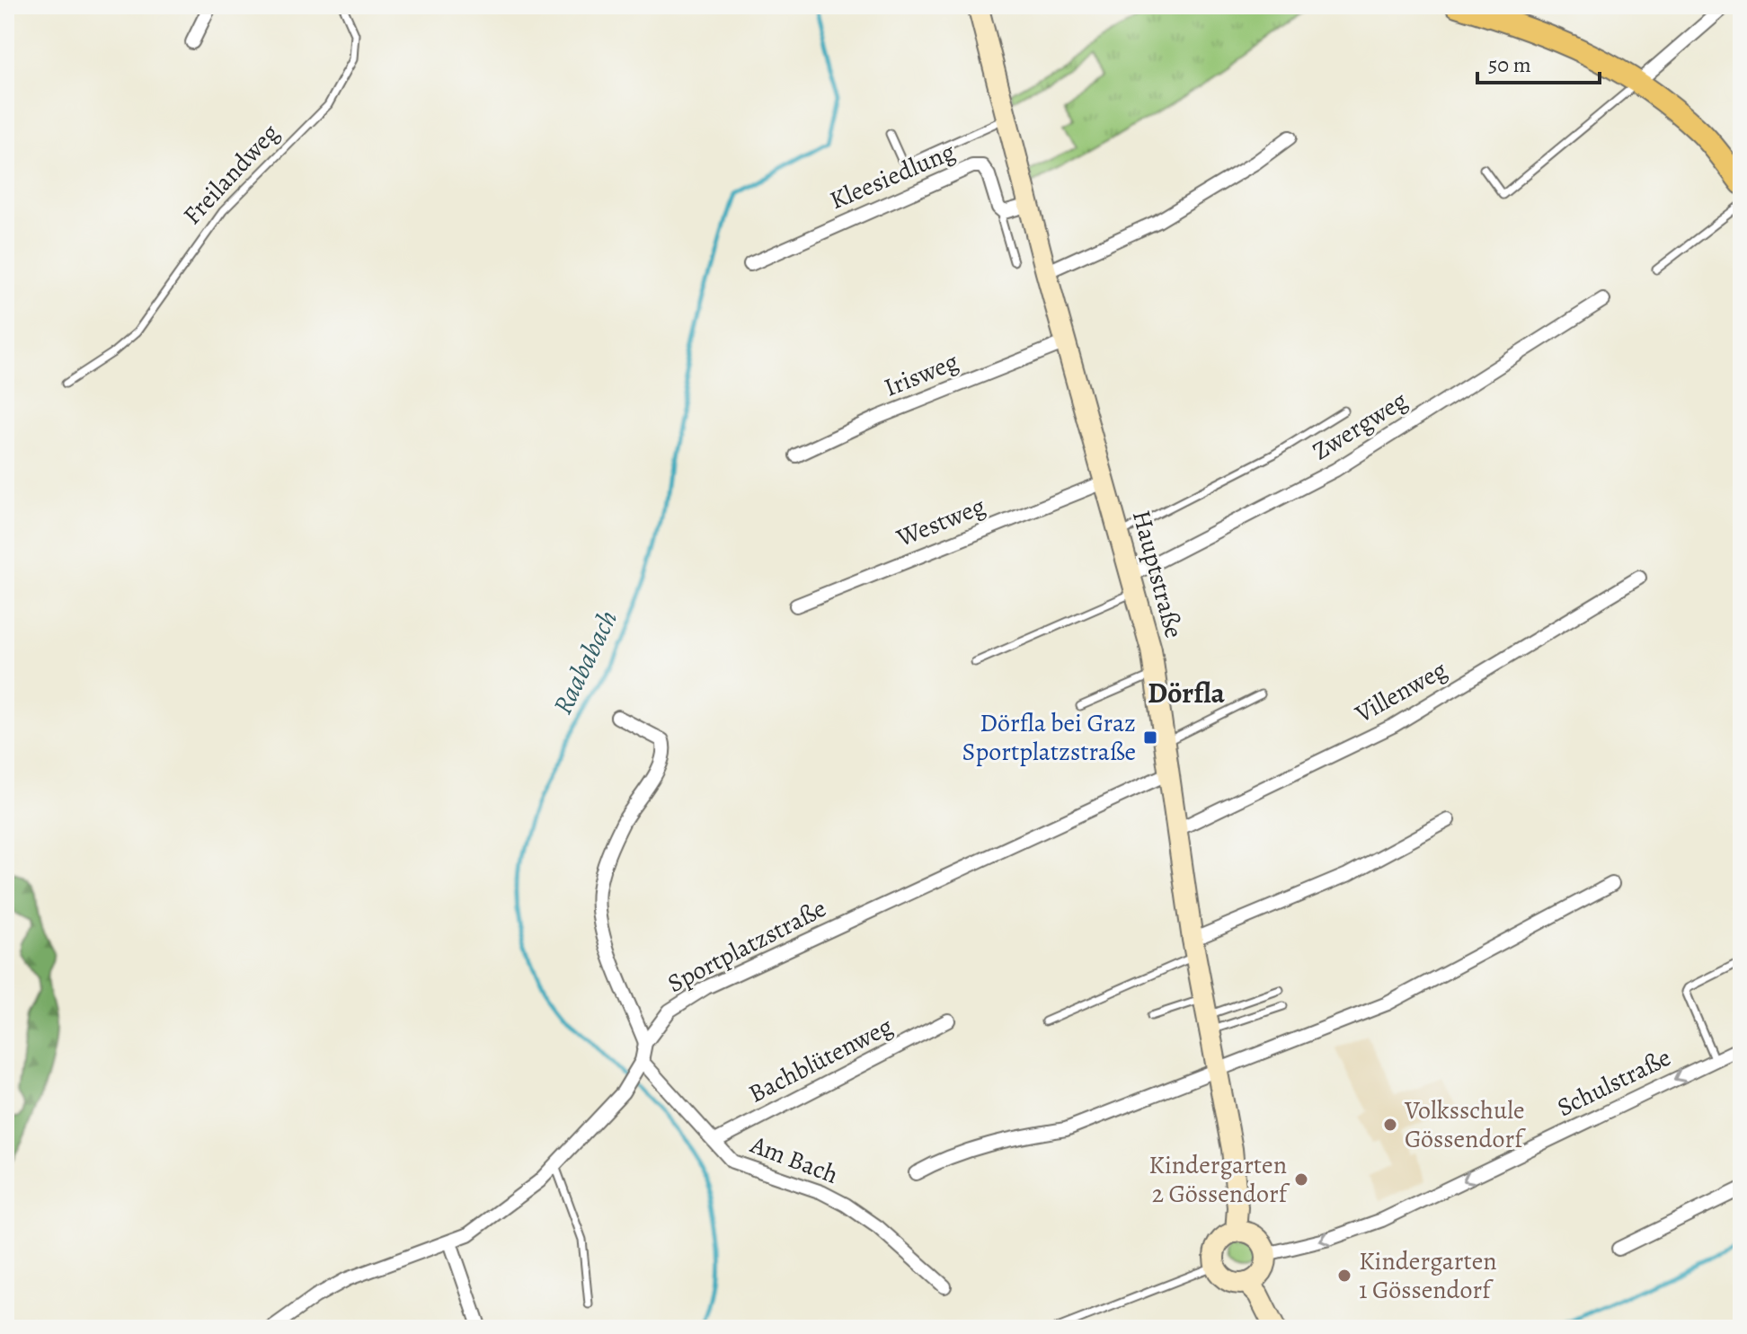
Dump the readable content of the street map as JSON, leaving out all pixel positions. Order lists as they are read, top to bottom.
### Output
{
  "streets": {
    "main road": ["Hauptstraße"],
    "street": [
      "Kleesiedlung",
      "Irisweg",
      "Zwergweg",
      "Westweg",
      "Villenweg",
      "Sportplatzstraße",
      "Bachblütenweg",
      "Schulstraße",
      "Am Bach"
    ],
    "lane": ["Freilandweg"]
  },
  "crossings": [
    ["Irisweg", "Hauptstraße"],
    ["Zwergweg", "Hauptstraße"],
    ["Westweg", "Hauptstraße"],
    ["Hauptstraße", "Villenweg"],
    ["Hauptstraße", "Sportplatzstraße"],
    ["Hauptstraße", "Schulstraße"],
    ["Sportplatzstraße", "Am Bach"],
    ["Bachblütenweg", "Am Bach"]
  ],
  "one_way": ["Schulstraße"],
  "districts": ["Dörfla"],
  "water": ["Raababach"],
  "places": {
    "transit": ["Dörfla bei Graz Sportplatzstraße"],
    "other": ["Volksschule Gössendorf", "Kindergarten 2 Gössendorf", "Kindergarten 1 Gössendorf"]
  },
  "scale_bar": "50 m"
}
